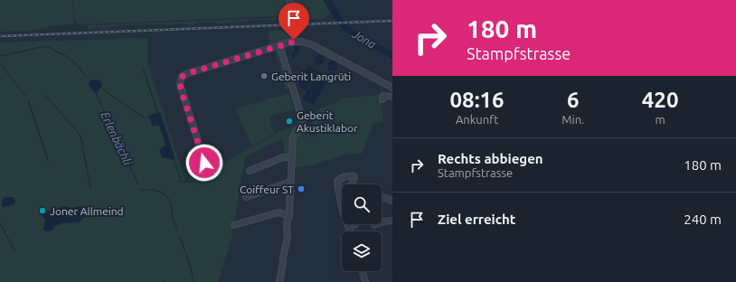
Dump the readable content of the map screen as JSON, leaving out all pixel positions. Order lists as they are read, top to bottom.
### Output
{
  "water": ["Jona", "Erlenbächli"],
  "places": [
    "Geberit Langrüti",
    "Geberit Akustiklabor",
    "Coiffeur ST",
    "Joner Allmeind"
  ],
  "page": {
    "turn": ["180 m", "Stampfstrasse"],
    "eta": [
      "08:16",
      "Ankunft",
      "6",
      "Min.",
      "420",
      "m"
    ],
    "list": [
      {
        "name": "Rechts abbiegen",
        "note": "Stampfstrasse",
        "value": "180 m"
      },
      {
        "name": "Ziel erreicht",
        "value": "240 m"
      }
    ]
  }
}
